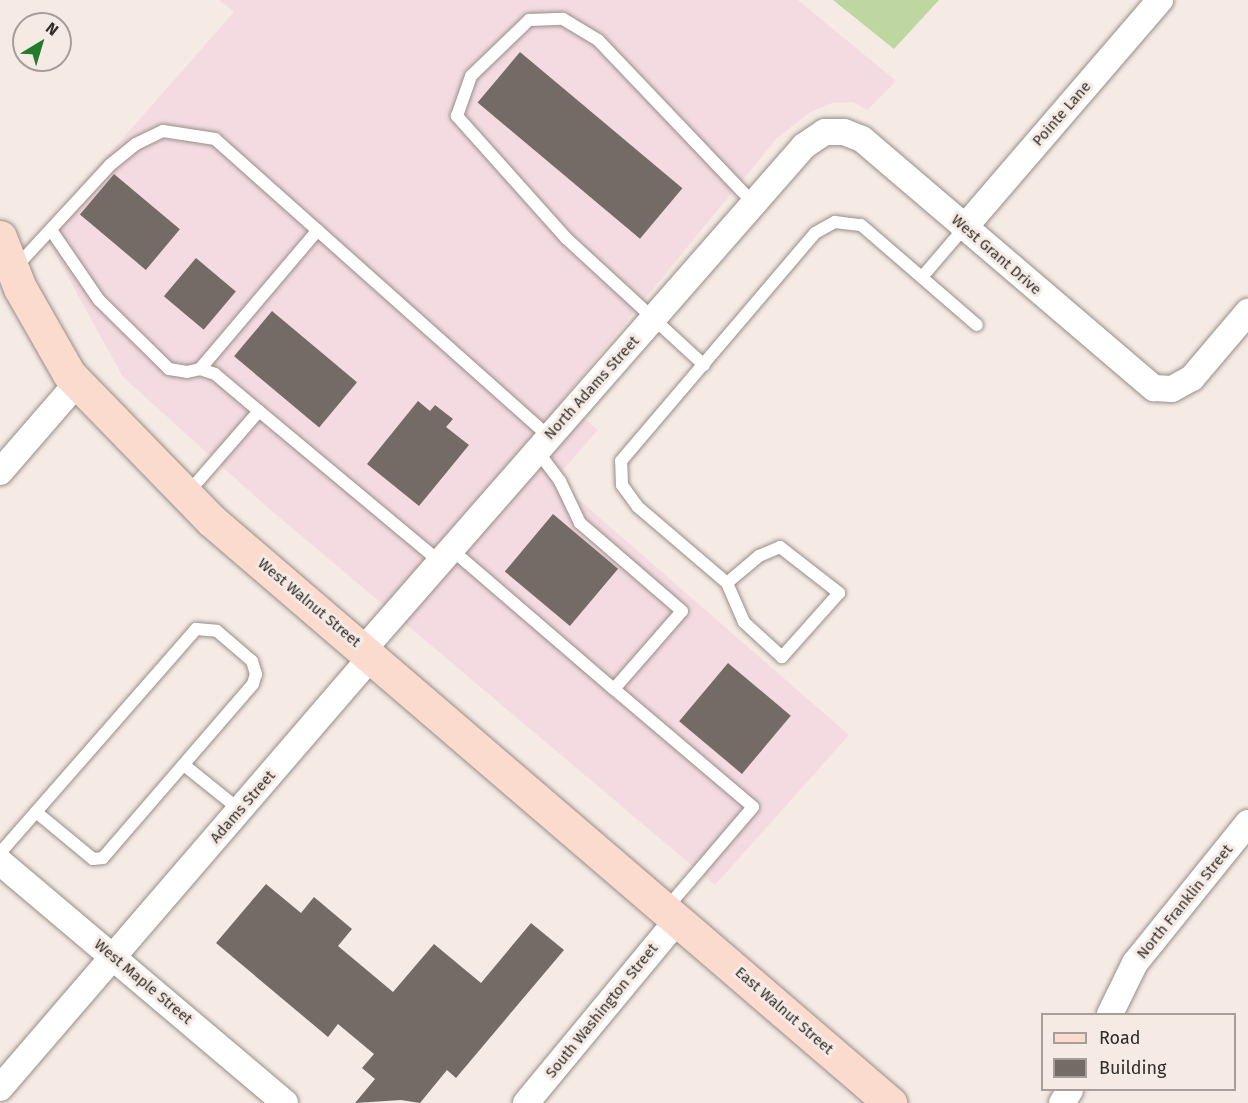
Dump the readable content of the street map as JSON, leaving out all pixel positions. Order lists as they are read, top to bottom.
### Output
{
  "streets": {
    "main road": ["West Walnut Street", "East Walnut Street"],
    "street": [
      "Pointe Lane",
      "West Grant Drive",
      "North Adams Street",
      "Adams Street",
      "North Franklin Street",
      "West Maple Street",
      "South Washington Street"
    ]
  },
  "crossings": [
    ["Pointe Lane", "West Grant Drive"],
    ["West Grant Drive", "North Adams Street"],
    ["North Adams Street", "West Walnut Street"],
    ["North Adams Street", "Adams Street"],
    ["West Walnut Street", "Adams Street"],
    ["West Walnut Street", "South Washington Street"],
    ["West Walnut Street", "East Walnut Street"],
    ["Adams Street", "West Maple Street"],
    ["South Washington Street", "East Walnut Street"]
  ],
  "legend": ["Road", "Building"],
  "north": "top right"
}
